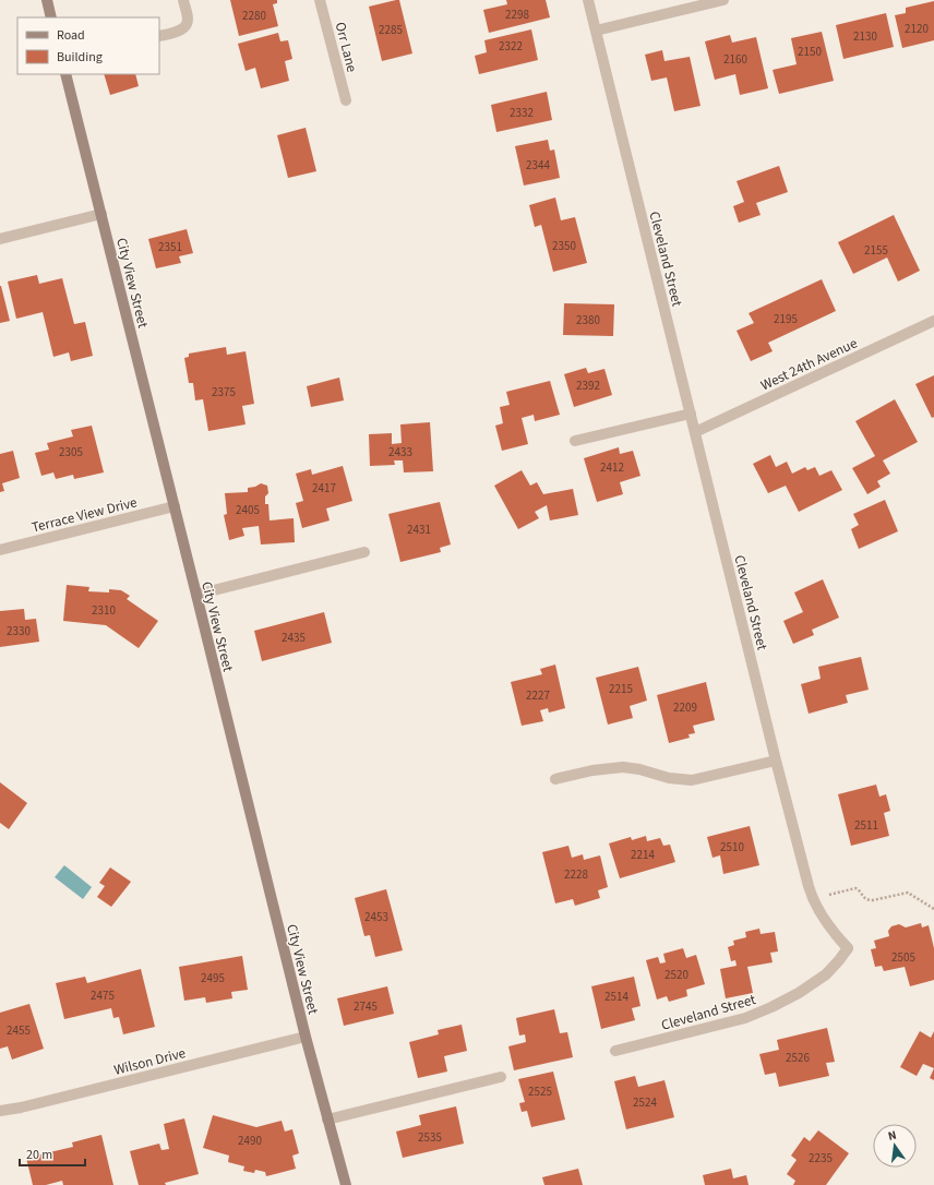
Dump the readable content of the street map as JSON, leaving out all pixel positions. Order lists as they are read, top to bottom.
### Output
{
  "streets": {
    "street": [
      "Orr Lane",
      "Cleveland Street",
      "City View Street",
      "West 24th Avenue",
      "Terrace View Drive",
      "Wilson Drive"
    ]
  },
  "crossings": [
    ["Cleveland Street", "West 24th Avenue"],
    ["City View Street", "Terrace View Drive"],
    ["City View Street", "Wilson Drive"]
  ],
  "house_numbers": [
    "2298",
    "2280",
    "2120",
    "2285",
    "2130",
    "2322",
    "2150",
    "2160",
    "2332",
    "2344",
    "2350",
    "2351",
    "2155",
    "2195",
    "2380",
    "2392",
    "2375",
    "2305",
    "2433",
    "2412",
    "2417",
    "2405",
    "2431",
    "2310",
    "2330",
    "2435",
    "2215",
    "2227",
    "2209",
    "2511",
    "2510",
    "2214",
    "2228",
    "2453",
    "2505",
    "2520",
    "2495",
    "2475",
    "2514",
    "2745",
    "2455",
    "2526",
    "2525",
    "2524",
    "2535",
    "2490",
    "2235"
  ],
  "legend": ["Road", "Building"],
  "scale_bar": "20 m",
  "north": "top"
}
